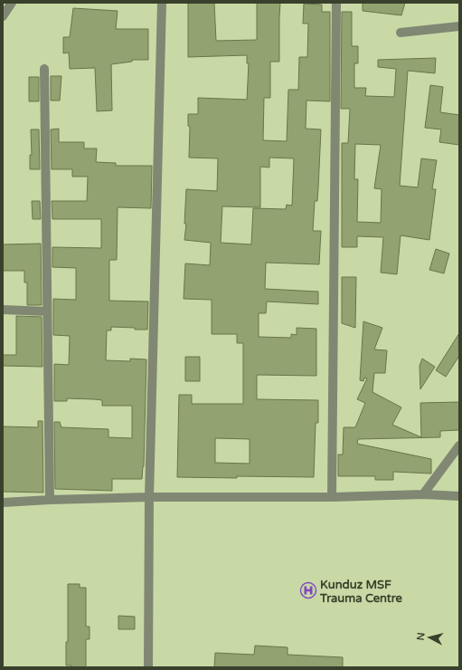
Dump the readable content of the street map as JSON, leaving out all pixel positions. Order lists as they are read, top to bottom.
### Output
{
  "places": {
    "hospital": ["Kunduz MSF Trauma Centre"]
  },
  "north": "left"
}
